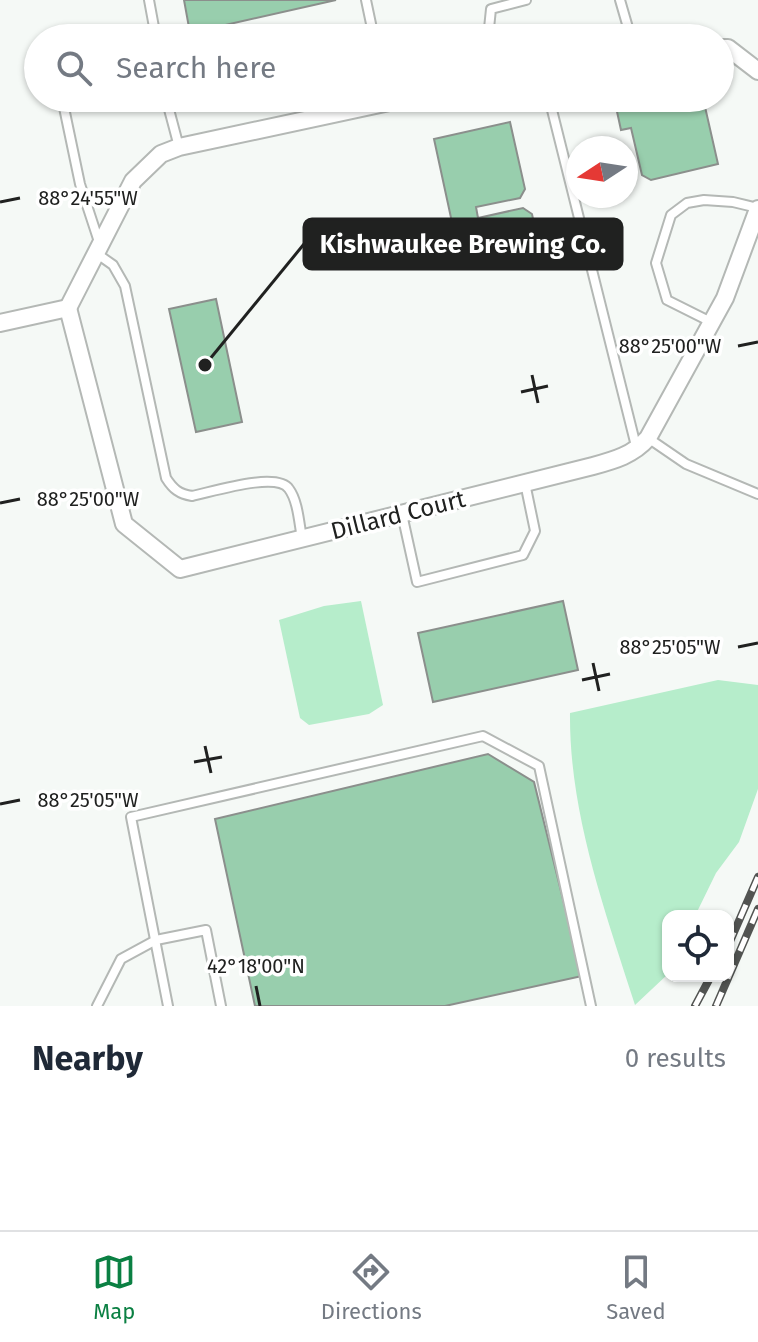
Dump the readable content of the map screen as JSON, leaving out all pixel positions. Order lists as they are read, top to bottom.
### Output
{
  "streets": {
    "street": ["Dillard Court"]
  },
  "places": ["Kishwaukee Brewing Co."],
  "north": "left",
  "page": {
    "search": "Search here",
    "heading": ["Nearby", "0 results"],
    "nav": ["Map", "Directions", "Saved"]
  },
  "coordinates": [
    "88°24'55\"W",
    "88°25'00\"W",
    "88°25'05\"W",
    "42°18'00\"N"
  ]
}
